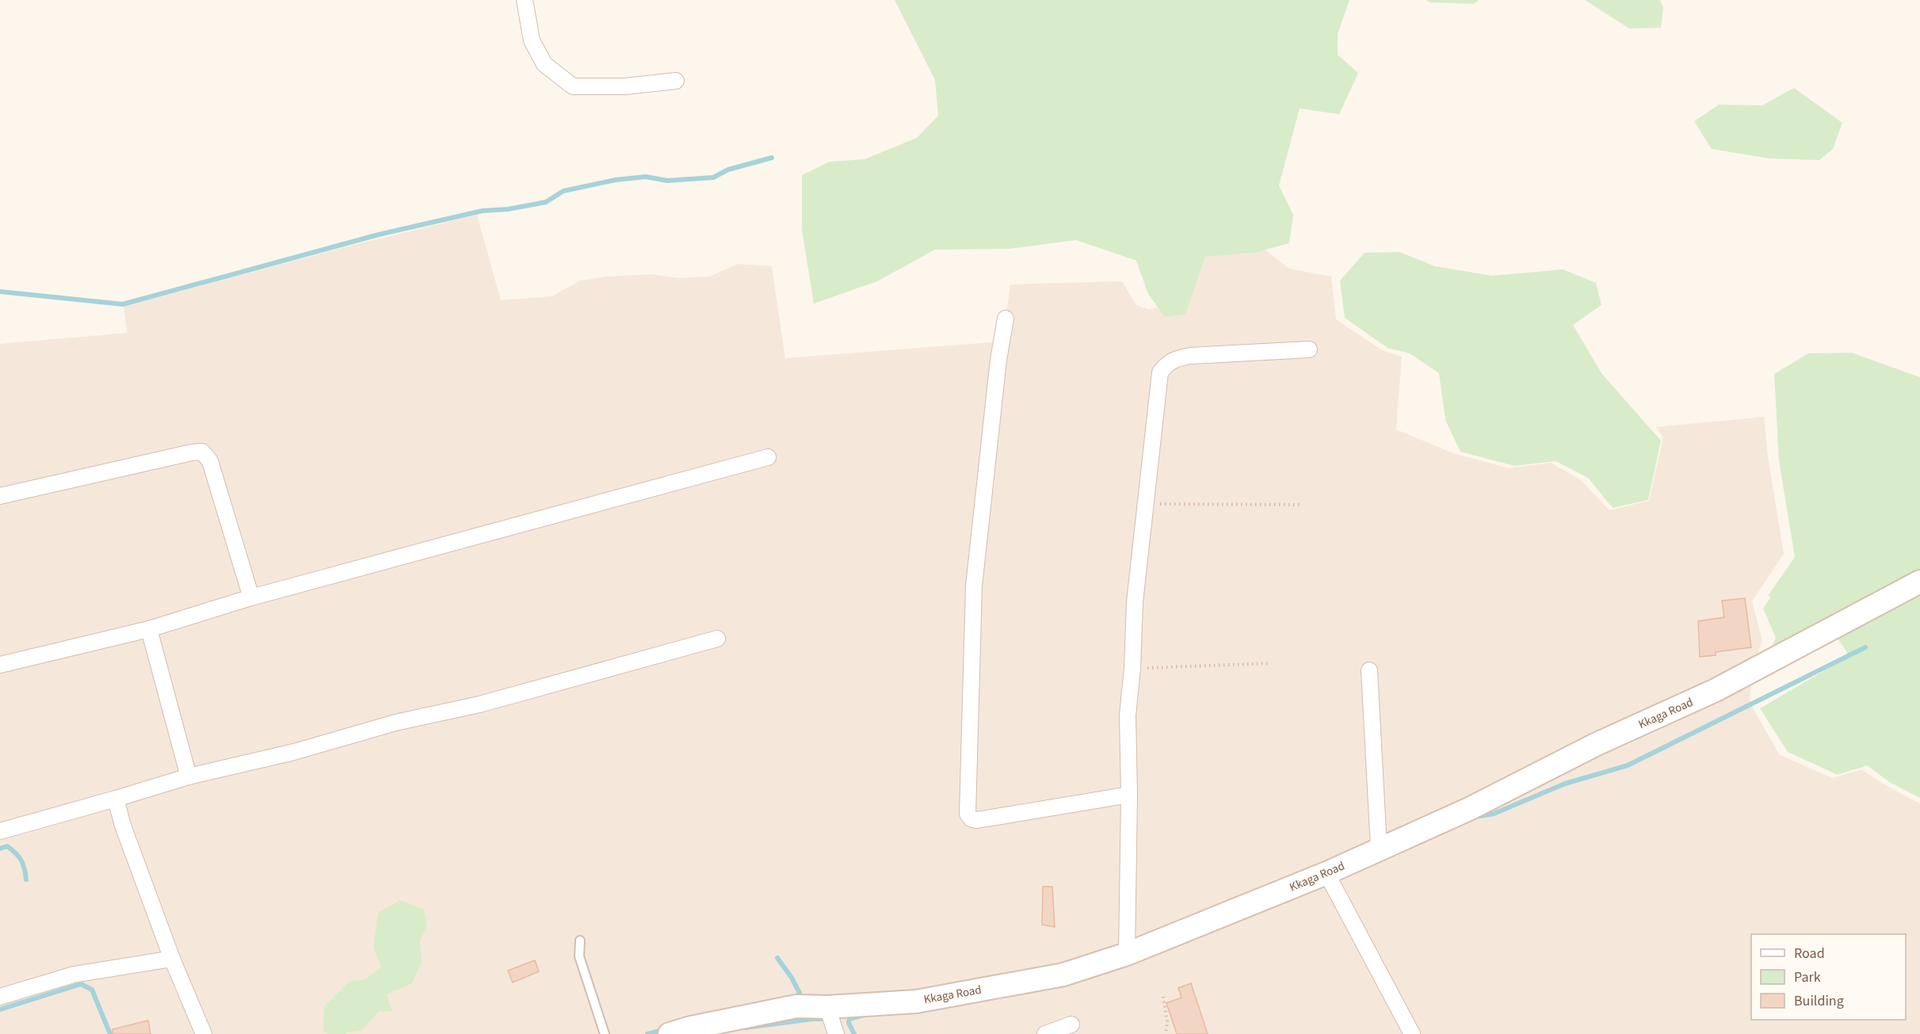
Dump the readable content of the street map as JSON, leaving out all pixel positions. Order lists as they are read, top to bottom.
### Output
{
  "streets": {
    "street": ["Kkaga Road"]
  },
  "legend": ["Road", "Park", "Building"]
}
